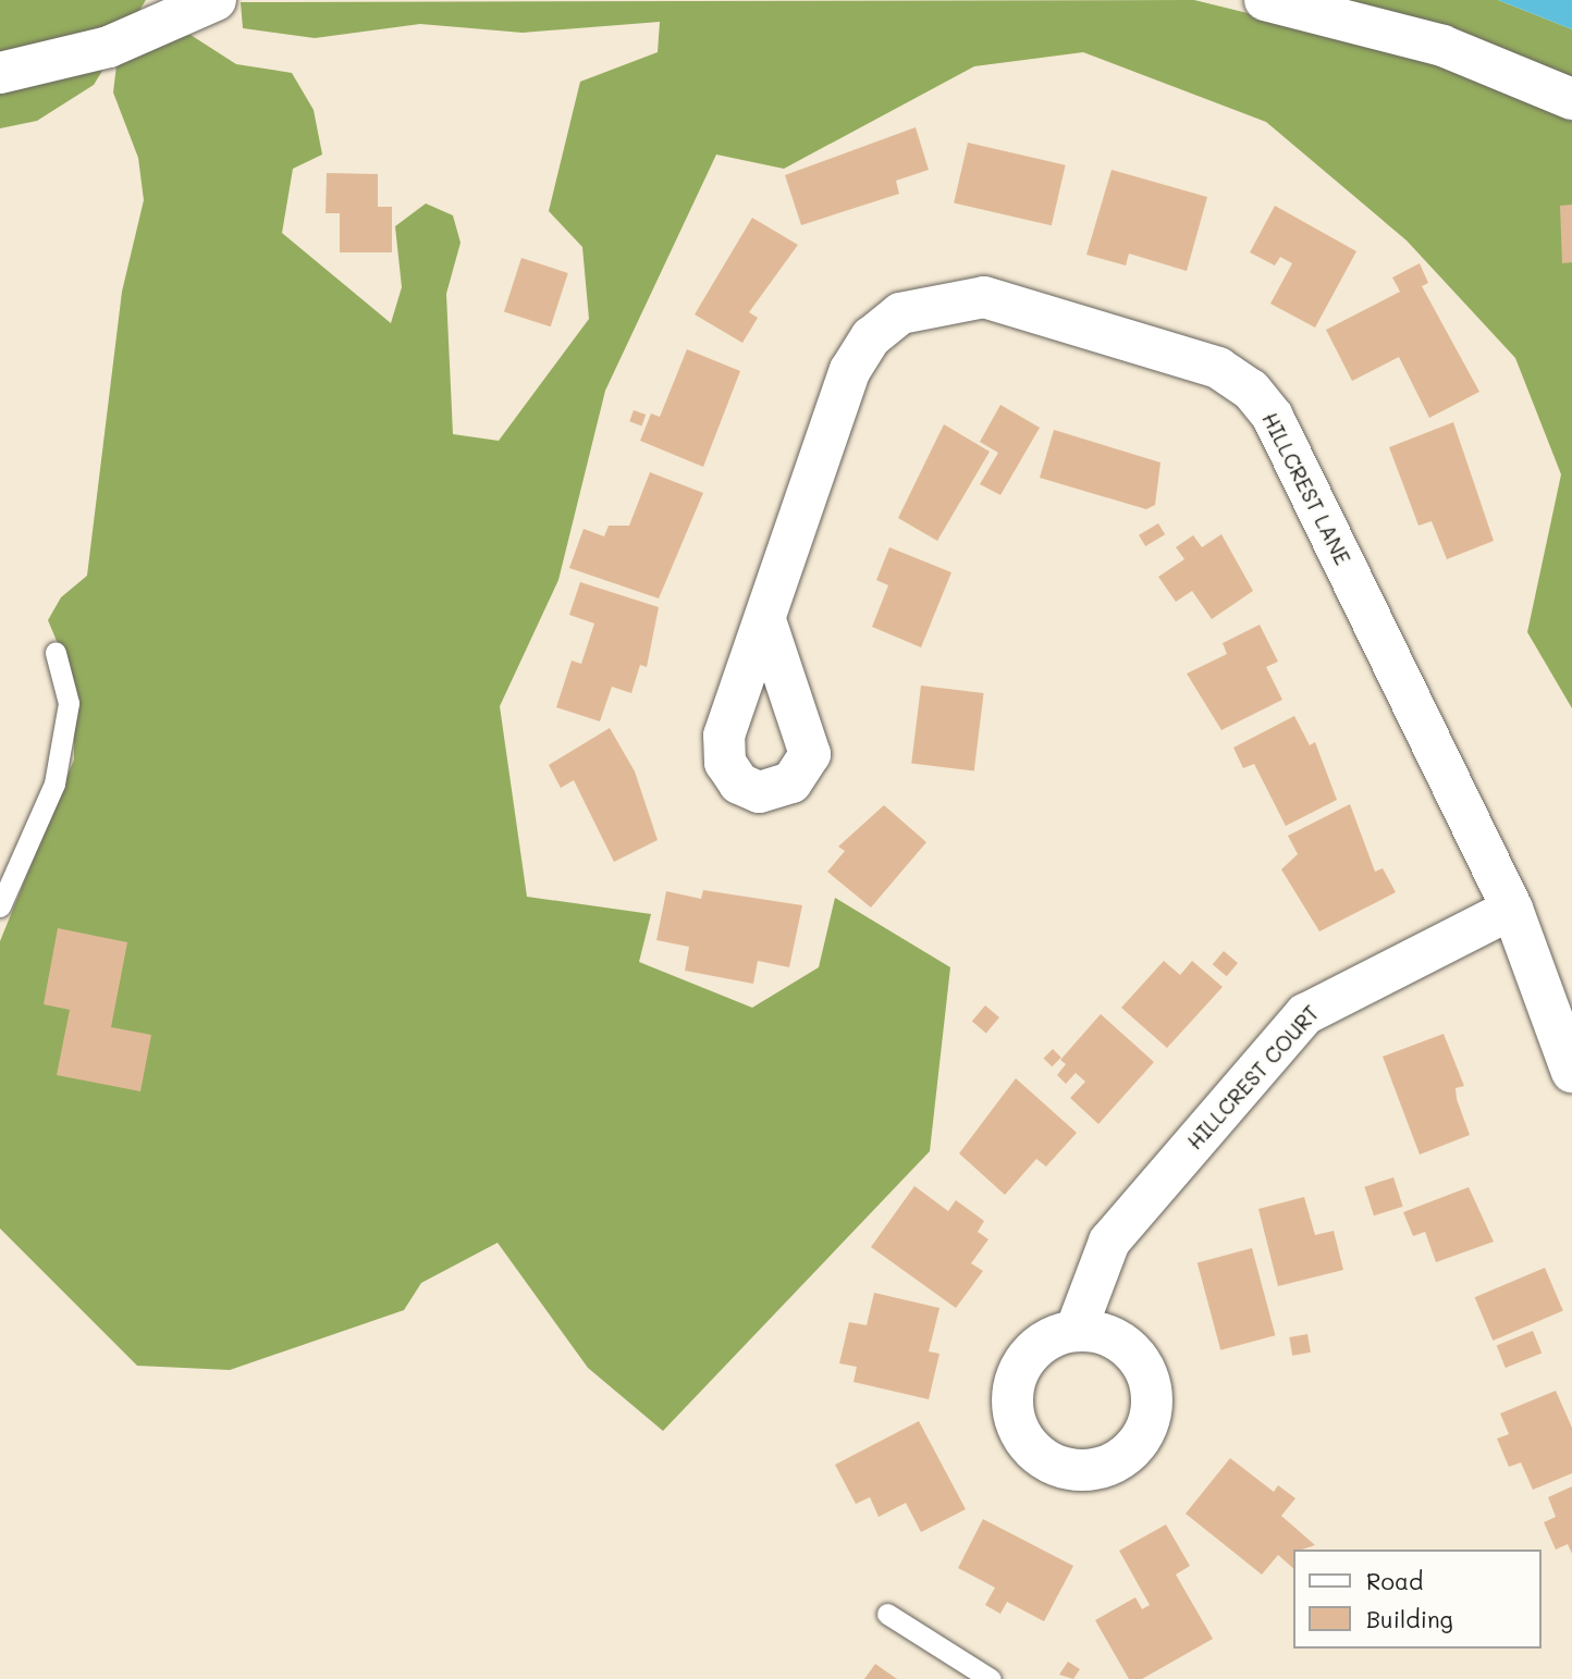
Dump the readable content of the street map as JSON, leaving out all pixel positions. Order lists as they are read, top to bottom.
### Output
{
  "streets": {
    "street": ["HILLCREST LANE", "HILLCREST COURT"]
  },
  "crossings": [
    ["HILLCREST LANE", "HILLCREST COURT"]
  ],
  "legend": ["Road", "Building"]
}
